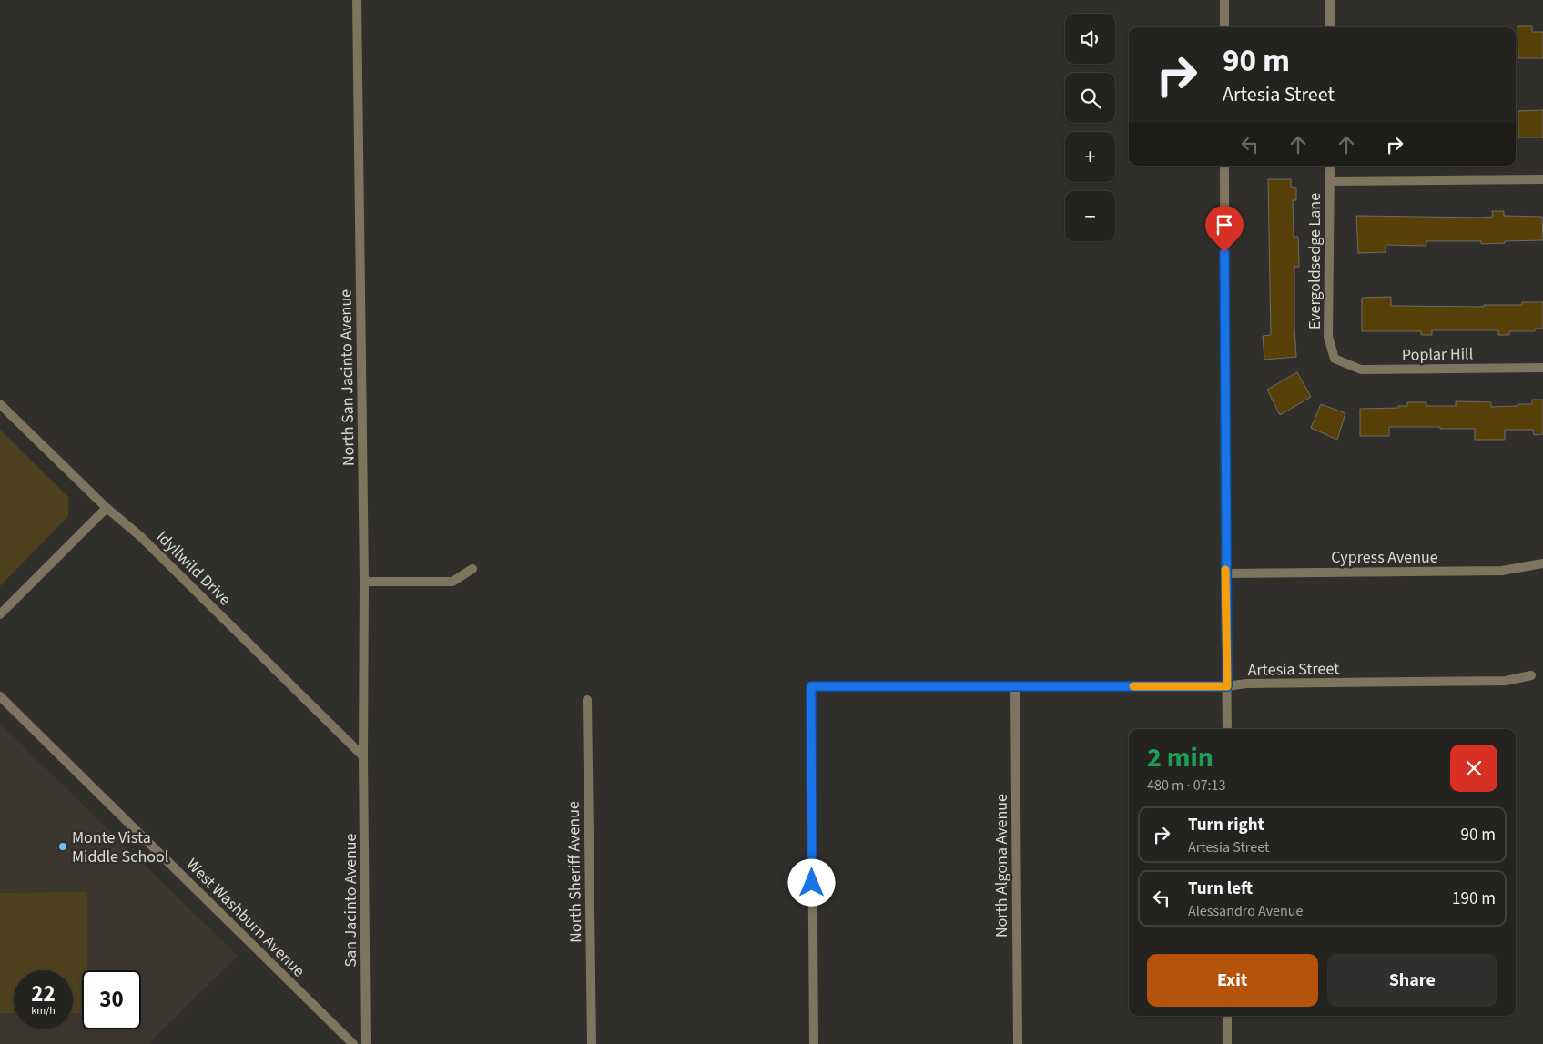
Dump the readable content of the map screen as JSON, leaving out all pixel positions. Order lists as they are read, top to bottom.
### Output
{
  "streets": {
    "street": [
      "Evergoldsedge Lane",
      "Poplar Hill",
      "North San Jacinto Avenue",
      "Cypress Avenue",
      "Idyllwild Drive",
      "Artesia Street",
      "North Algona Avenue",
      "North Sheriff Avenue",
      "San Jacinto Avenue",
      "West Washburn Avenue"
    ]
  },
  "crossings": [
    ["Evergoldsedge Lane", "Poplar Hill"],
    ["North San Jacinto Avenue", "Idyllwild Drive"],
    ["North San Jacinto Avenue", "San Jacinto Avenue"],
    ["Idyllwild Drive", "San Jacinto Avenue"],
    ["Artesia Street", "North Algona Avenue"]
  ],
  "places": ["Monte Vista Middle School"],
  "page": {
    "map_buttons": ["+", "−"],
    "turn": ["90 m", "Artesia Street"],
    "heading": ["2 min", "480 m · 07:13"],
    "list": [
      {
        "name": "Turn right",
        "note": "Artesia Street",
        "value": "90 m"
      },
      {
        "name": "Turn left",
        "note": "Alessandro Avenue",
        "value": "190 m"
      }
    ],
    "buttons": ["Exit", "Share"],
    "speed": "22 km/h",
    "limit": "30"
  }
}
